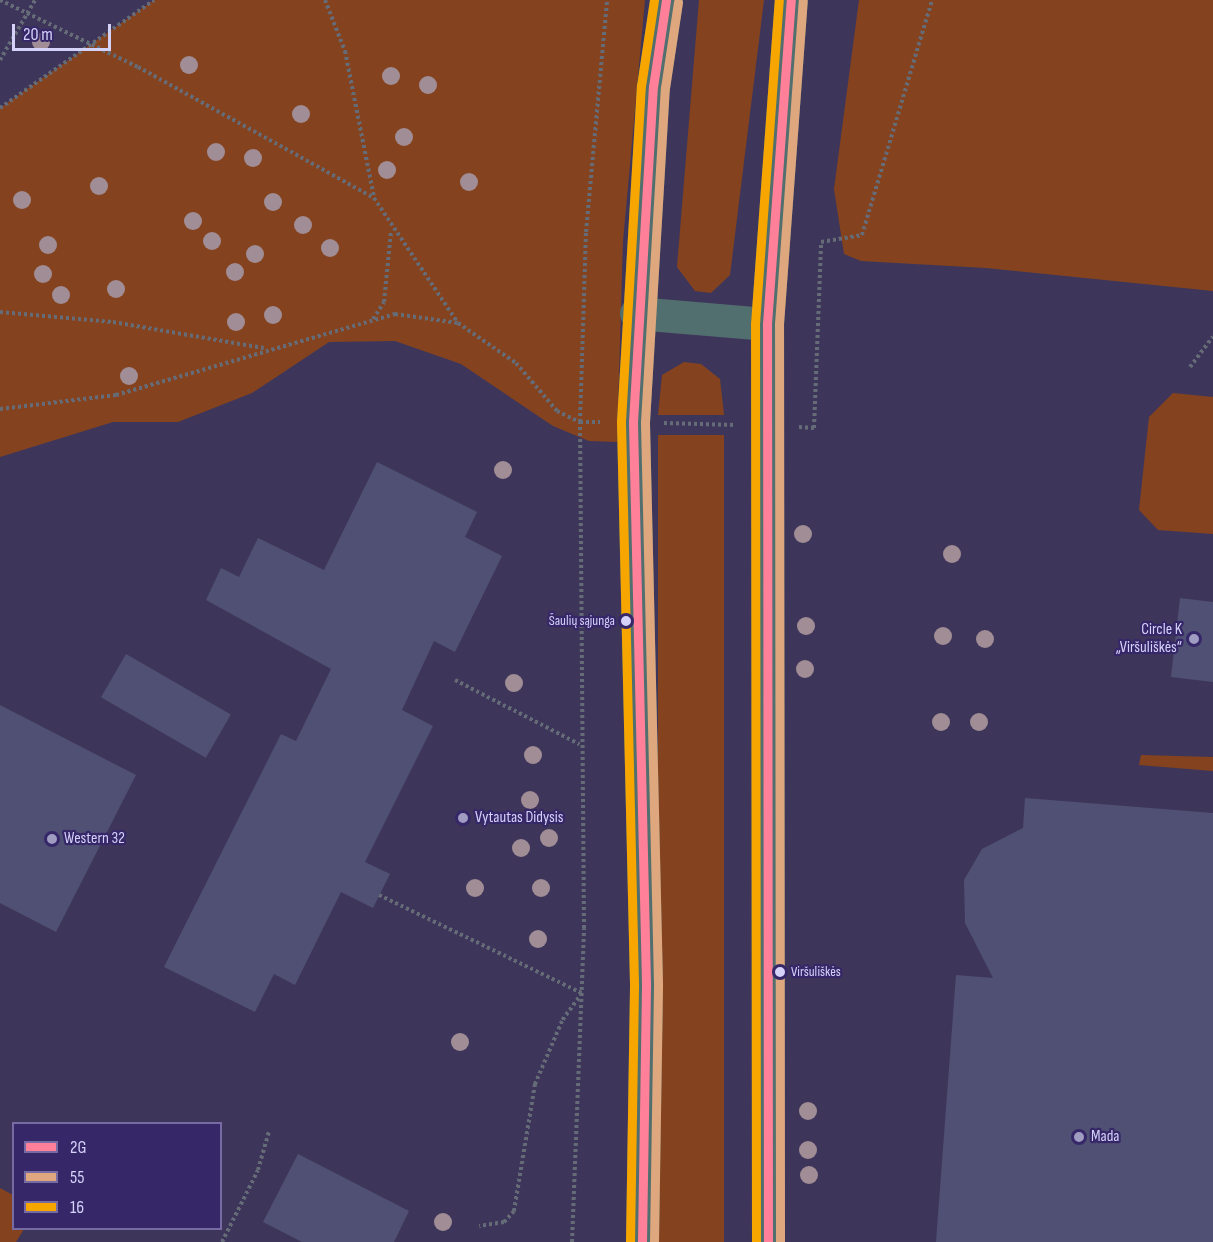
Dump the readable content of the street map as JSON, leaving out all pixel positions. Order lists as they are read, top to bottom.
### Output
{
  "places": [
    "Šaulių sąjunga",
    "Circle K „Viršuliškės“",
    "Vytautas Didysis",
    "Western 32",
    "Viršuliškės",
    "Mada"
  ],
  "lines": ["transit line 2G", "transit line 16", "transit line 55"],
  "legend": ["2G", "55", "16"],
  "scale_bar": "20 m"
}
